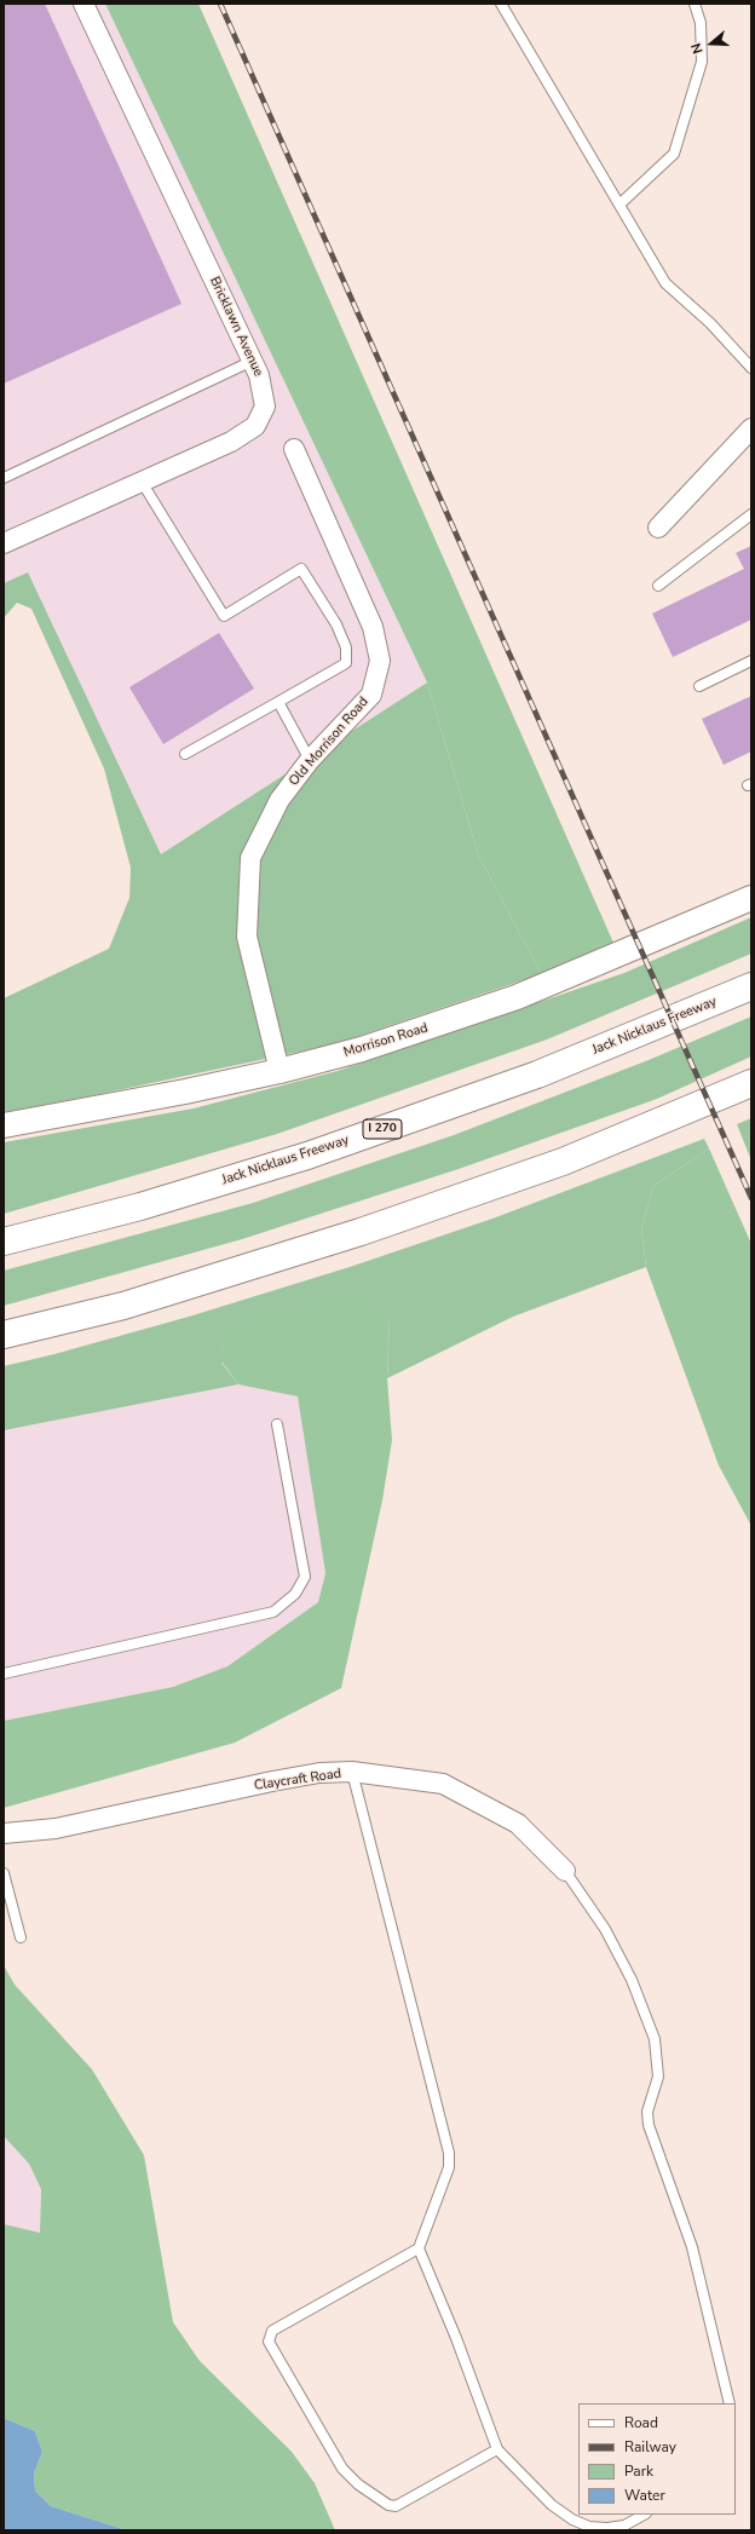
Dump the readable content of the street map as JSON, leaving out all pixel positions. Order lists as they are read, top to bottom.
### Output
{
  "streets": {
    "highway": ["Jack Nicklaus Freeway", "I 270"],
    "street": [
      "Bricklawn Avenue",
      "Old Morrison Road",
      "Morrison Road",
      "Claycraft Road"
    ]
  },
  "crossings": [
    ["Old Morrison Road", "Morrison Road"]
  ],
  "legend": [
    "Road",
    "Railway",
    "Park",
    "Water"
  ],
  "north": "left"
}
